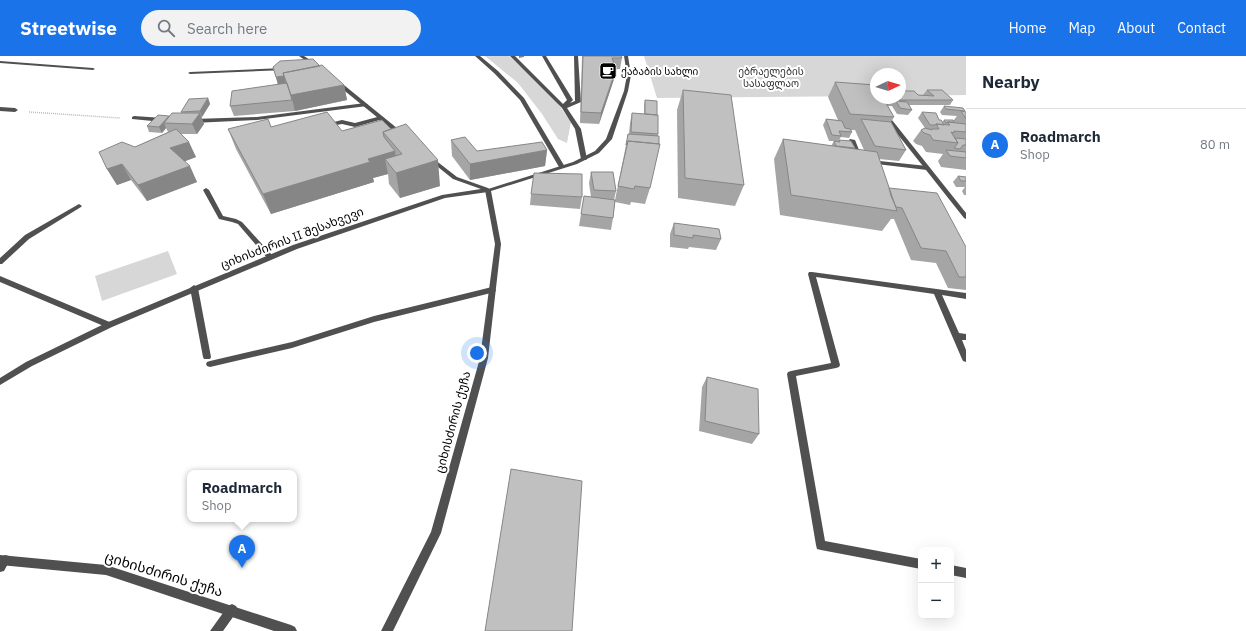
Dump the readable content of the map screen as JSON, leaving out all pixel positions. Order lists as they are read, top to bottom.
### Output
{
  "streets": {
    "street": ["ციხისძირის II შესახვევი", "ციხისძირის ქუჩა"]
  },
  "crossings": [
    ["ციხისძირის II შესახვევი", "ციხისძირის ქუჩა"]
  ],
  "parks": ["ებრაელების სასაფლაო"],
  "places": {
    "cafe": ["ქაბაბის სახლი"]
  },
  "north": "right",
  "page": {
    "header": "Streetwise",
    "search": "Search here",
    "nav": [
      "Home",
      "Map",
      "About",
      "Contact"
    ],
    "heading": "Nearby",
    "list": [
      {
        "mark": "A",
        "name": "Roadmarch",
        "note": "Shop",
        "value": "80 m"
      }
    ],
    "popup": ["Roadmarch", "Shop"],
    "pins": "A",
    "map_buttons": ["+", "−"]
  }
}
